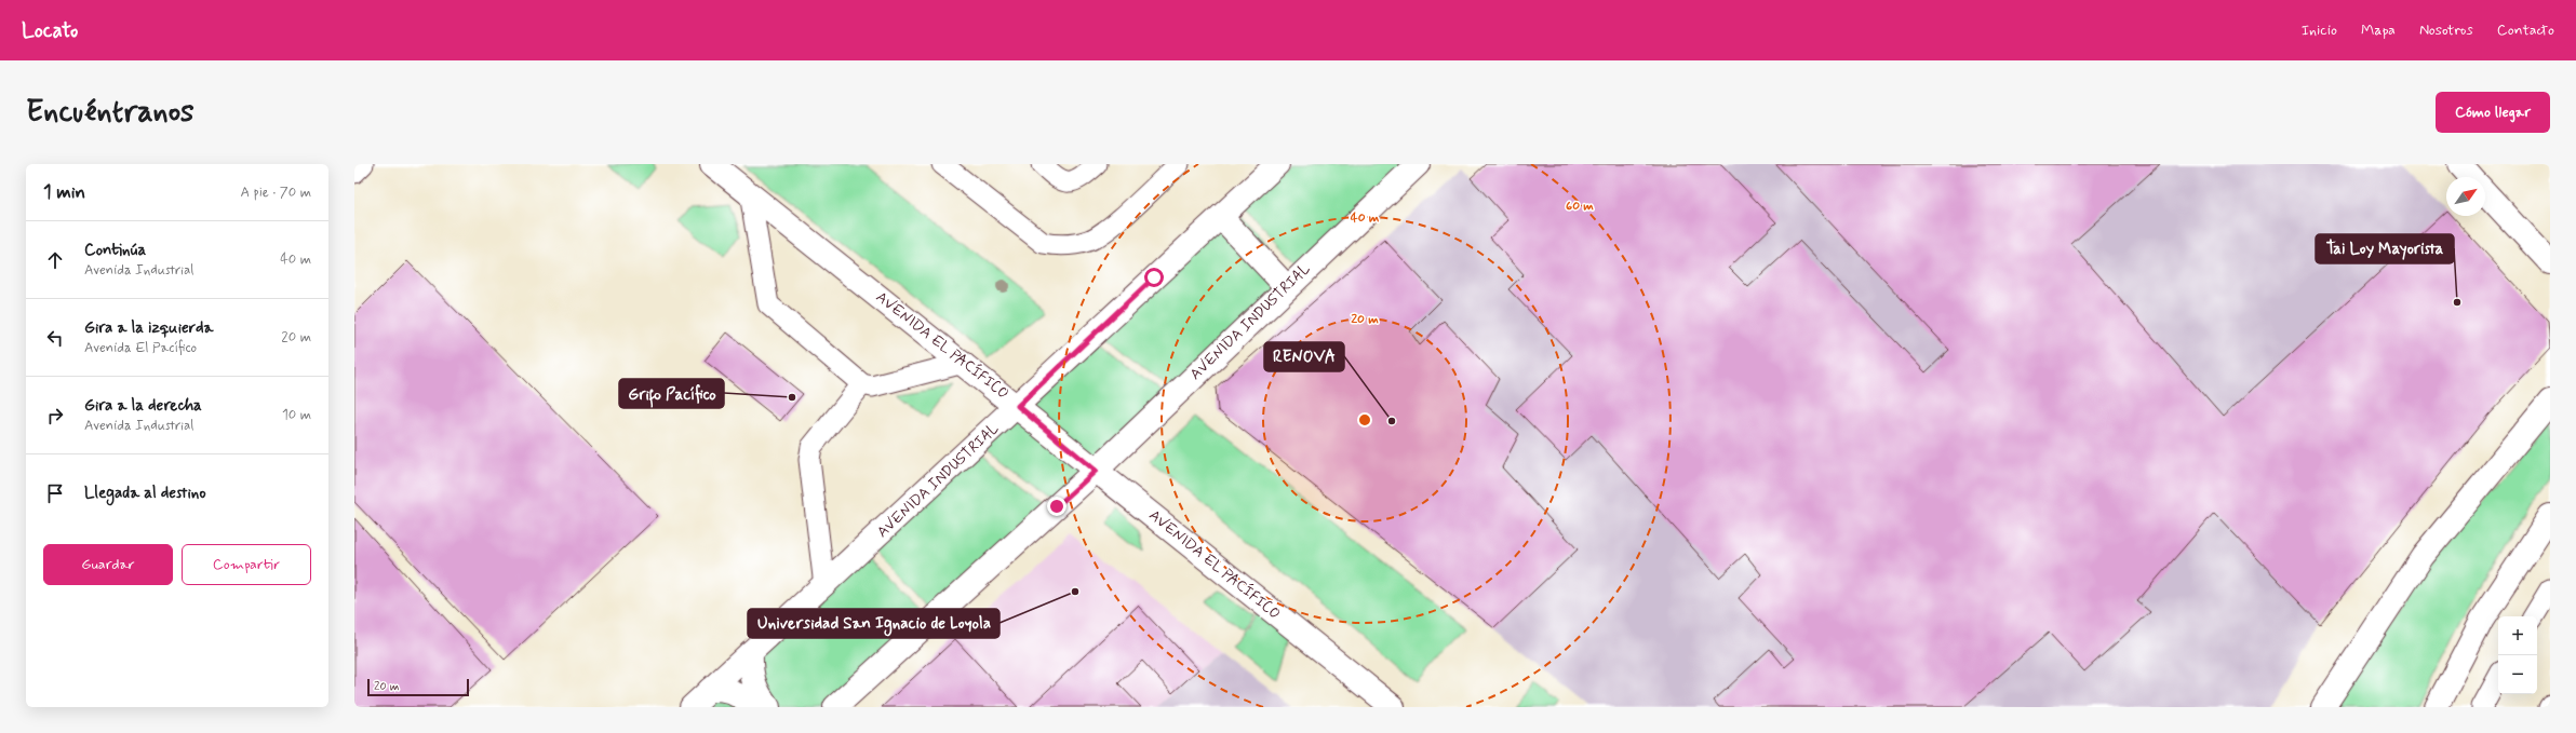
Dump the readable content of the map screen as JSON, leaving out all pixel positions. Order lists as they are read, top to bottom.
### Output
{
  "streets": {
    "main road": ["AVENIDA INDUSTRIAL", "AVENIDA EL PACÍFICO"]
  },
  "crossings": [
    ["AVENIDA INDUSTRIAL", "AVENIDA EL PACÍFICO"]
  ],
  "places": [
    "Tai Loy Mayorista",
    "Grifo Pacífico",
    "RENOVA",
    "Universidad San Ignacio de Loyola"
  ],
  "scale_bar": "20 m",
  "north": "top right",
  "page": {
    "header": "Locato",
    "nav": [
      "Inicio",
      "Mapa",
      "Nosotros",
      "Contacto"
    ],
    "buttons": [
      "Cómo llegar",
      ["Guardar", "Compartir"]
    ],
    "title": "Encuéntranos",
    "heading": ["1 min", "A pie · 70 m"],
    "list": [
      ["Continúa", "Avenida Industrial", "40 m"],
      ["Gira a la izquierda", "Avenida El Pacífico", "20 m"],
      ["Gira a la derecha", "Avenida Industrial", "10 m"],
      "Llegada al destino"
    ],
    "map_buttons": ["+", "−"],
    "scale": "20 m"
  },
  "rings": ["60 m", "40 m", "20 m"]
}
